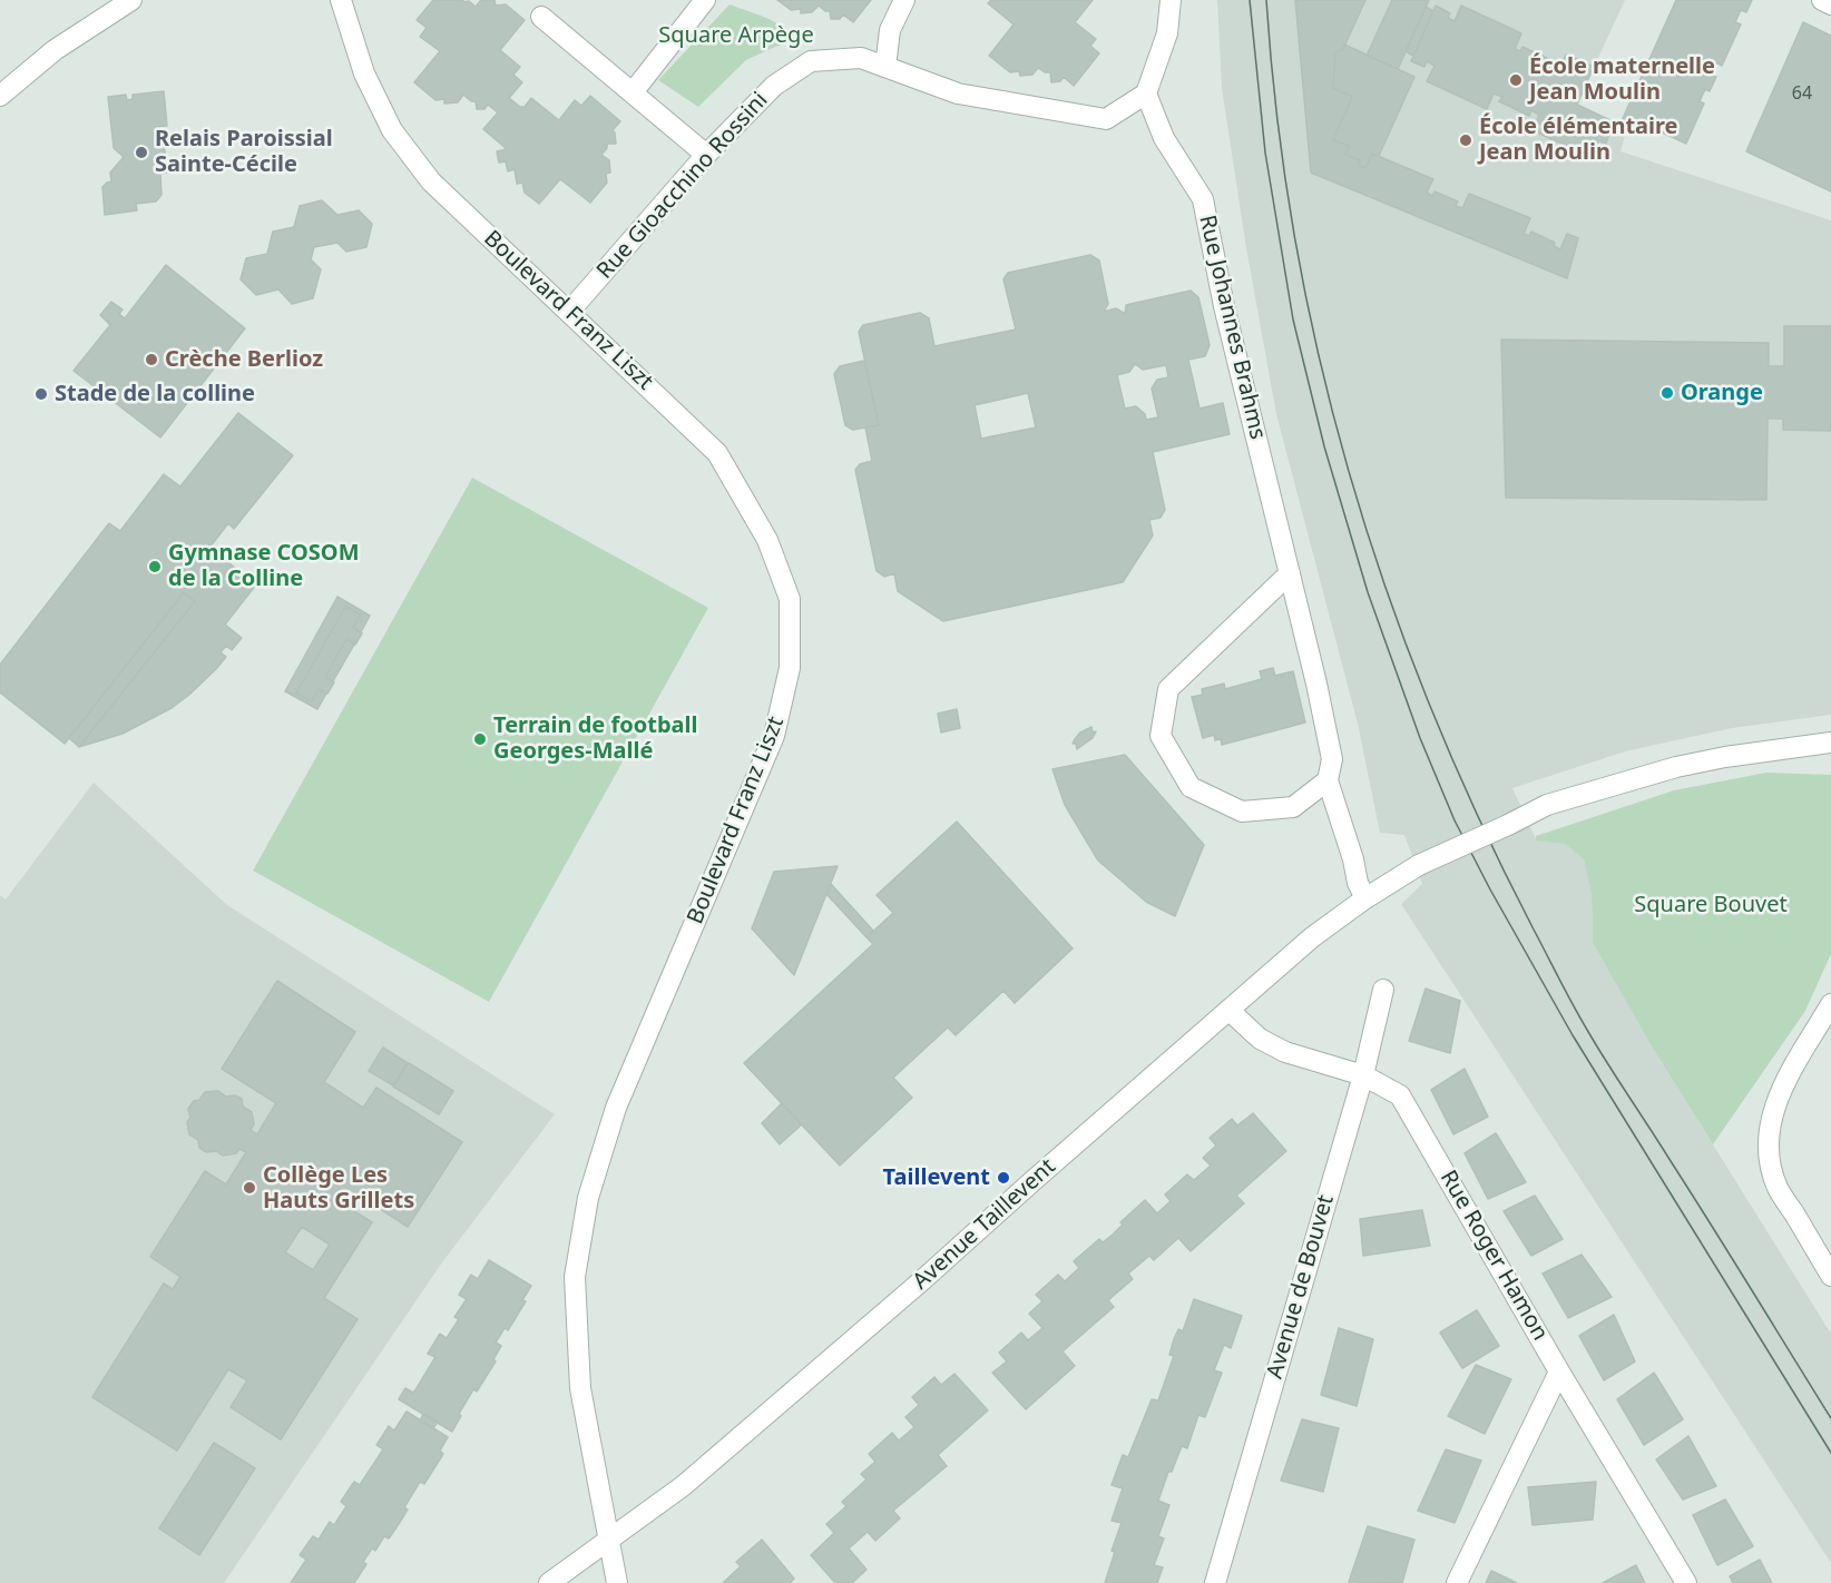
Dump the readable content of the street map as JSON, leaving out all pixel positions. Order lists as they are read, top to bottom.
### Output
{
  "streets": {
    "street": [
      "Rue Gioacchino Rossini",
      "Boulevard Franz Liszt",
      "Rue Johannes Brahms",
      "Avenue Taillevent",
      "Rue Roger Hamon",
      "Avenue de Bouvet"
    ]
  },
  "crossings": [
    ["Rue Gioacchino Rossini", "Boulevard Franz Liszt"],
    ["Rue Gioacchino Rossini", "Rue Johannes Brahms"],
    ["Boulevard Franz Liszt", "Avenue Taillevent"],
    ["Avenue Taillevent", "Rue Roger Hamon"],
    ["Rue Roger Hamon", "Avenue de Bouvet"]
  ],
  "parks": ["Square Arpège", "Square Bouvet"],
  "places": [
    "École maternelle Jean Moulin",
    "École élémentaire Jean Moulin",
    "Relais Paroissial Sainte-Cécile",
    "Crèche Berlioz",
    "Orange",
    "Stade de la colline",
    "Gymnase COSOM de la Colline",
    "Terrain de football Georges-Mallé",
    "Taillevent",
    "Collège Les Hauts Grillets"
  ],
  "house_numbers": ["64"]
}
